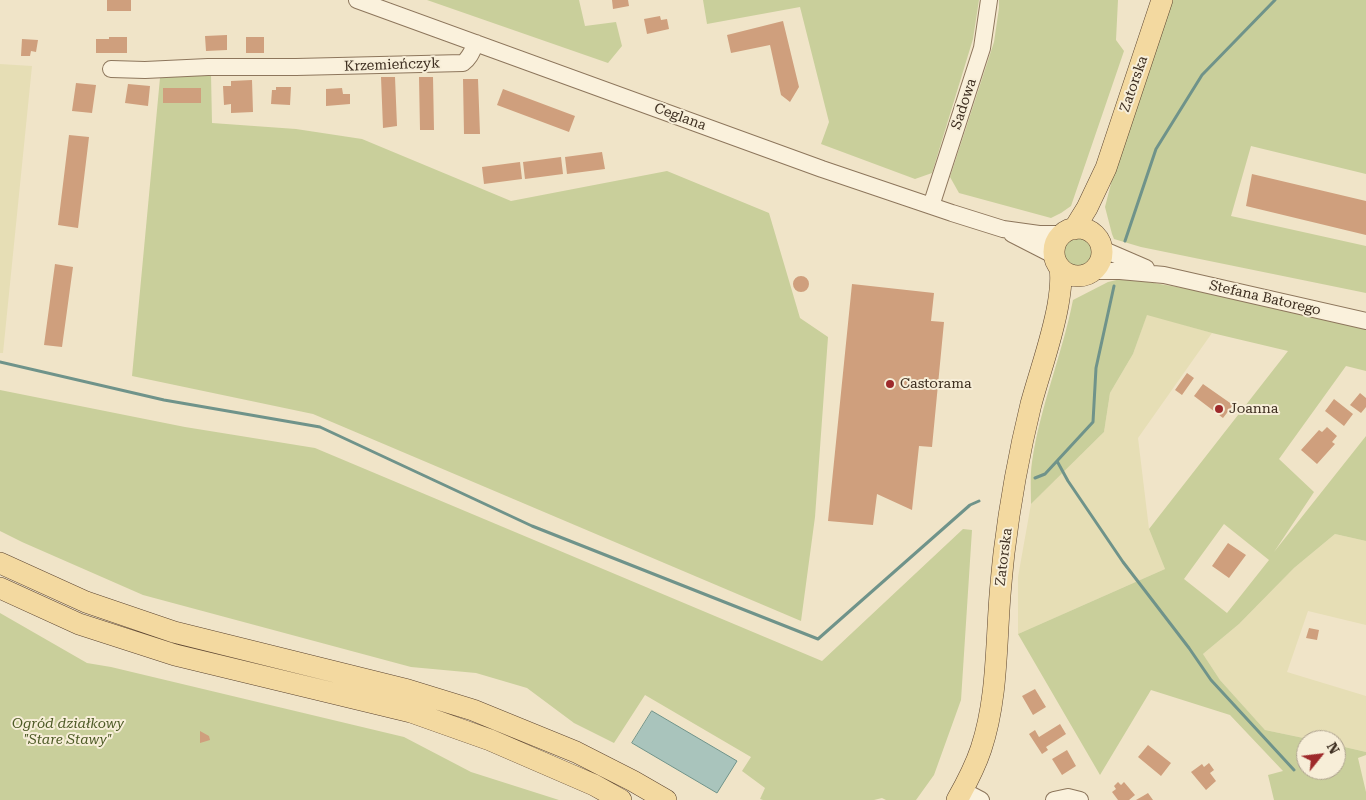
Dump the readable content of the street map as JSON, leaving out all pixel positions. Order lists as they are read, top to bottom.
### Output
{
  "streets": {
    "main road": ["Zatorska"],
    "street": [
      "Krzemieńczyk",
      "Sadowa",
      "Ceglana",
      "Stefana Batorego"
    ]
  },
  "crossings": [
    ["Krzemieńczyk", "Ceglana"],
    ["Zatorska", "Ceglana"],
    ["Zatorska", "Stefana Batorego"],
    ["Sadowa", "Ceglana"],
    ["Ceglana", "Stefana Batorego"]
  ],
  "parks": ["Ogród działkowy \"Stare Stawy\""],
  "places": ["Castorama", "Joanna"],
  "north": "top right"
}
